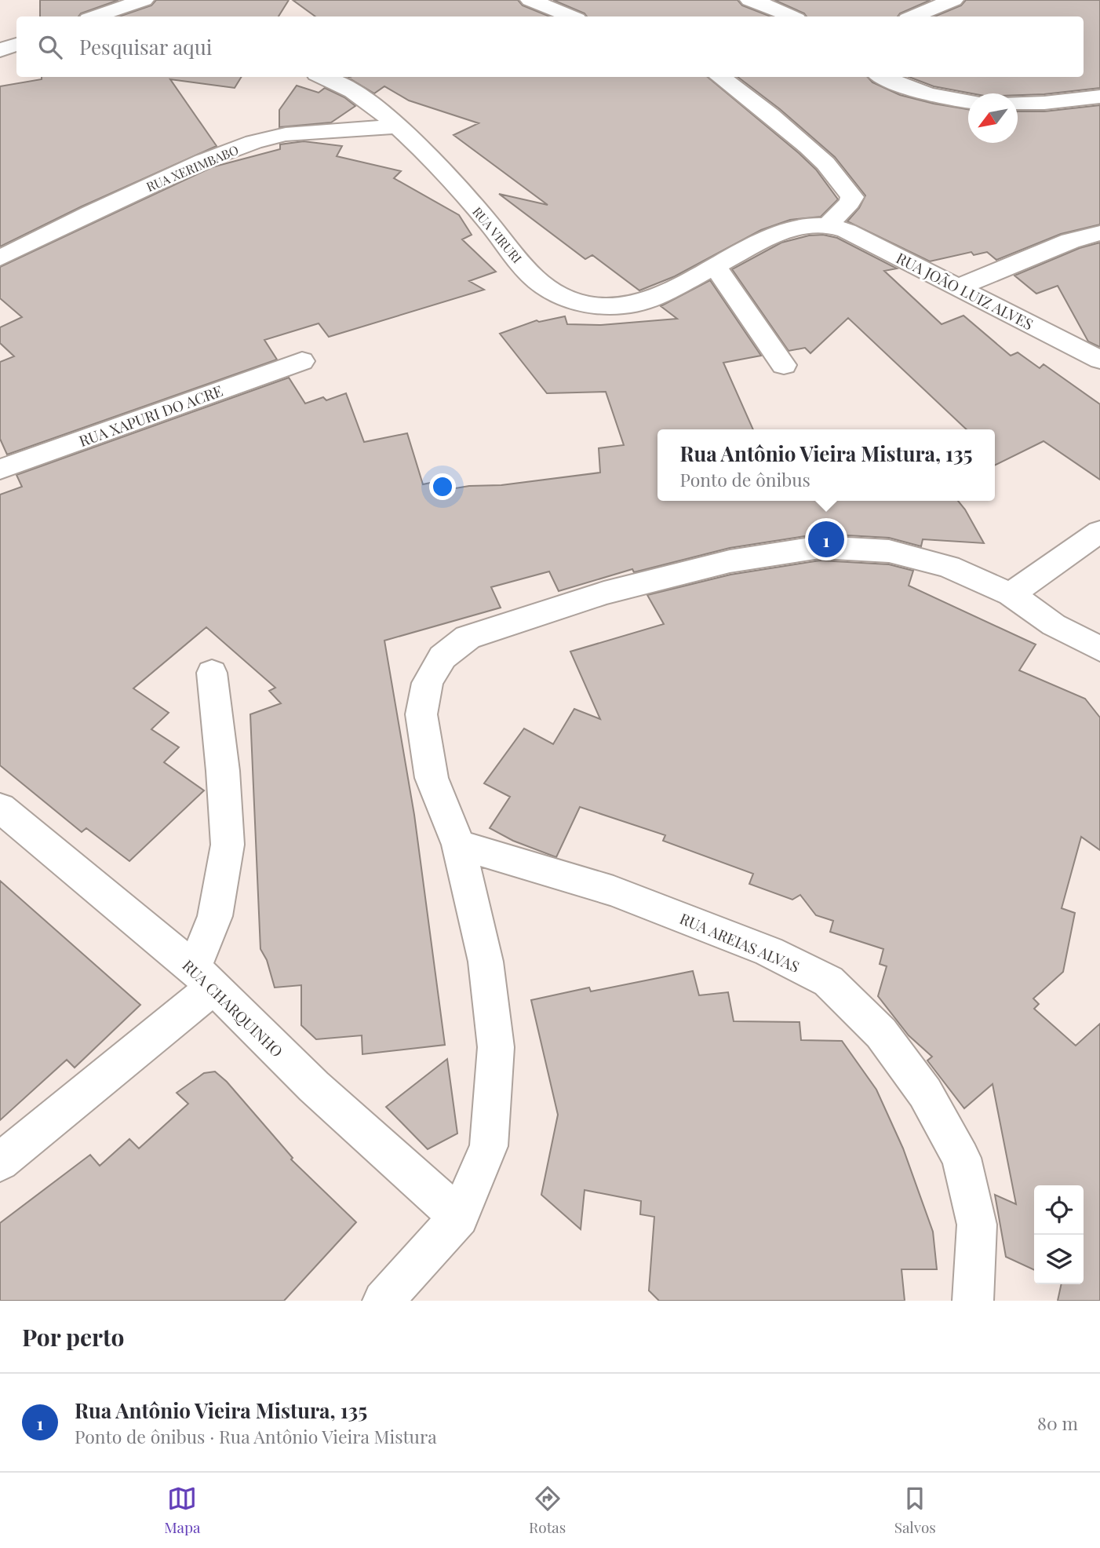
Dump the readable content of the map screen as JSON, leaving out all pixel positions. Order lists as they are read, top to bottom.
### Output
{
  "streets": {
    "street": [
      "RUA XERIMBABO",
      "RUA VIRURI",
      "RUA JOÃO LUIZ ALVES",
      "RUA XAPURI DO ACRE",
      "RUA AREIAS ALVAS",
      "RUA CHARQUINHO"
    ]
  },
  "crossings": [
    ["RUA XERIMBABO", "RUA VIRURI"],
    ["RUA VIRURI", "RUA JOÃO LUIZ ALVES"]
  ],
  "north": "bottom left",
  "page": {
    "search": "Pesquisar aqui",
    "popup": ["Rua Antônio Vieira Mistura, 135", "Ponto de ônibus"],
    "pins": "1",
    "heading": "Por perto",
    "list": [
      {
        "mark": "1",
        "name": "Rua Antônio Vieira Mistura, 135",
        "note": "Ponto de ônibus · Rua Antônio Vieira Mistura",
        "value": "80 m"
      }
    ],
    "nav": ["Mapa", "Rotas", "Salvos"]
  }
}
